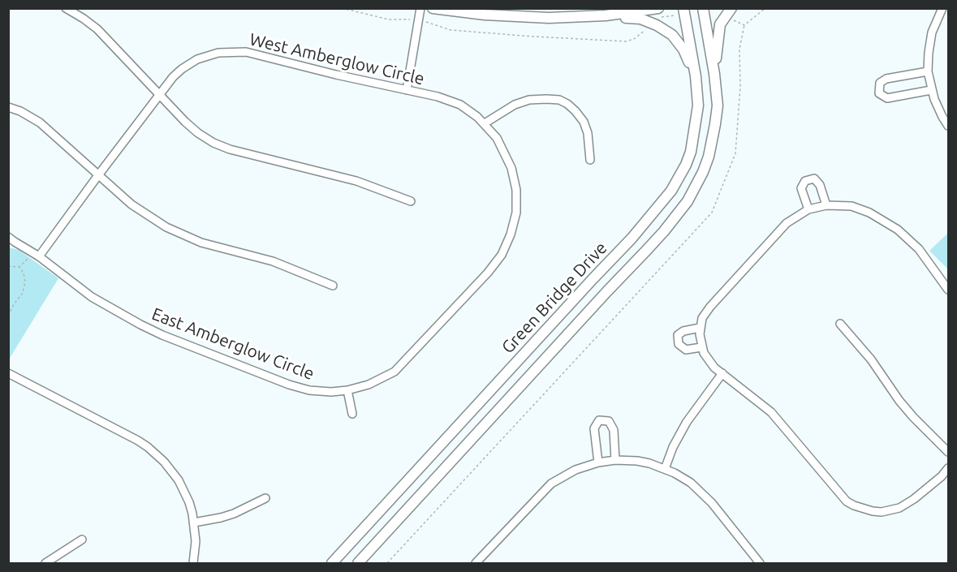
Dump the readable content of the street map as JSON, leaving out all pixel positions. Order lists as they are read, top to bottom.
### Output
{
  "streets": {
    "main road": ["Green Bridge Drive"],
    "street": ["West Amberglow Circle", "East Amberglow Circle"]
  },
  "crossings": [
    ["West Amberglow Circle", "East Amberglow Circle"]
  ]
}
